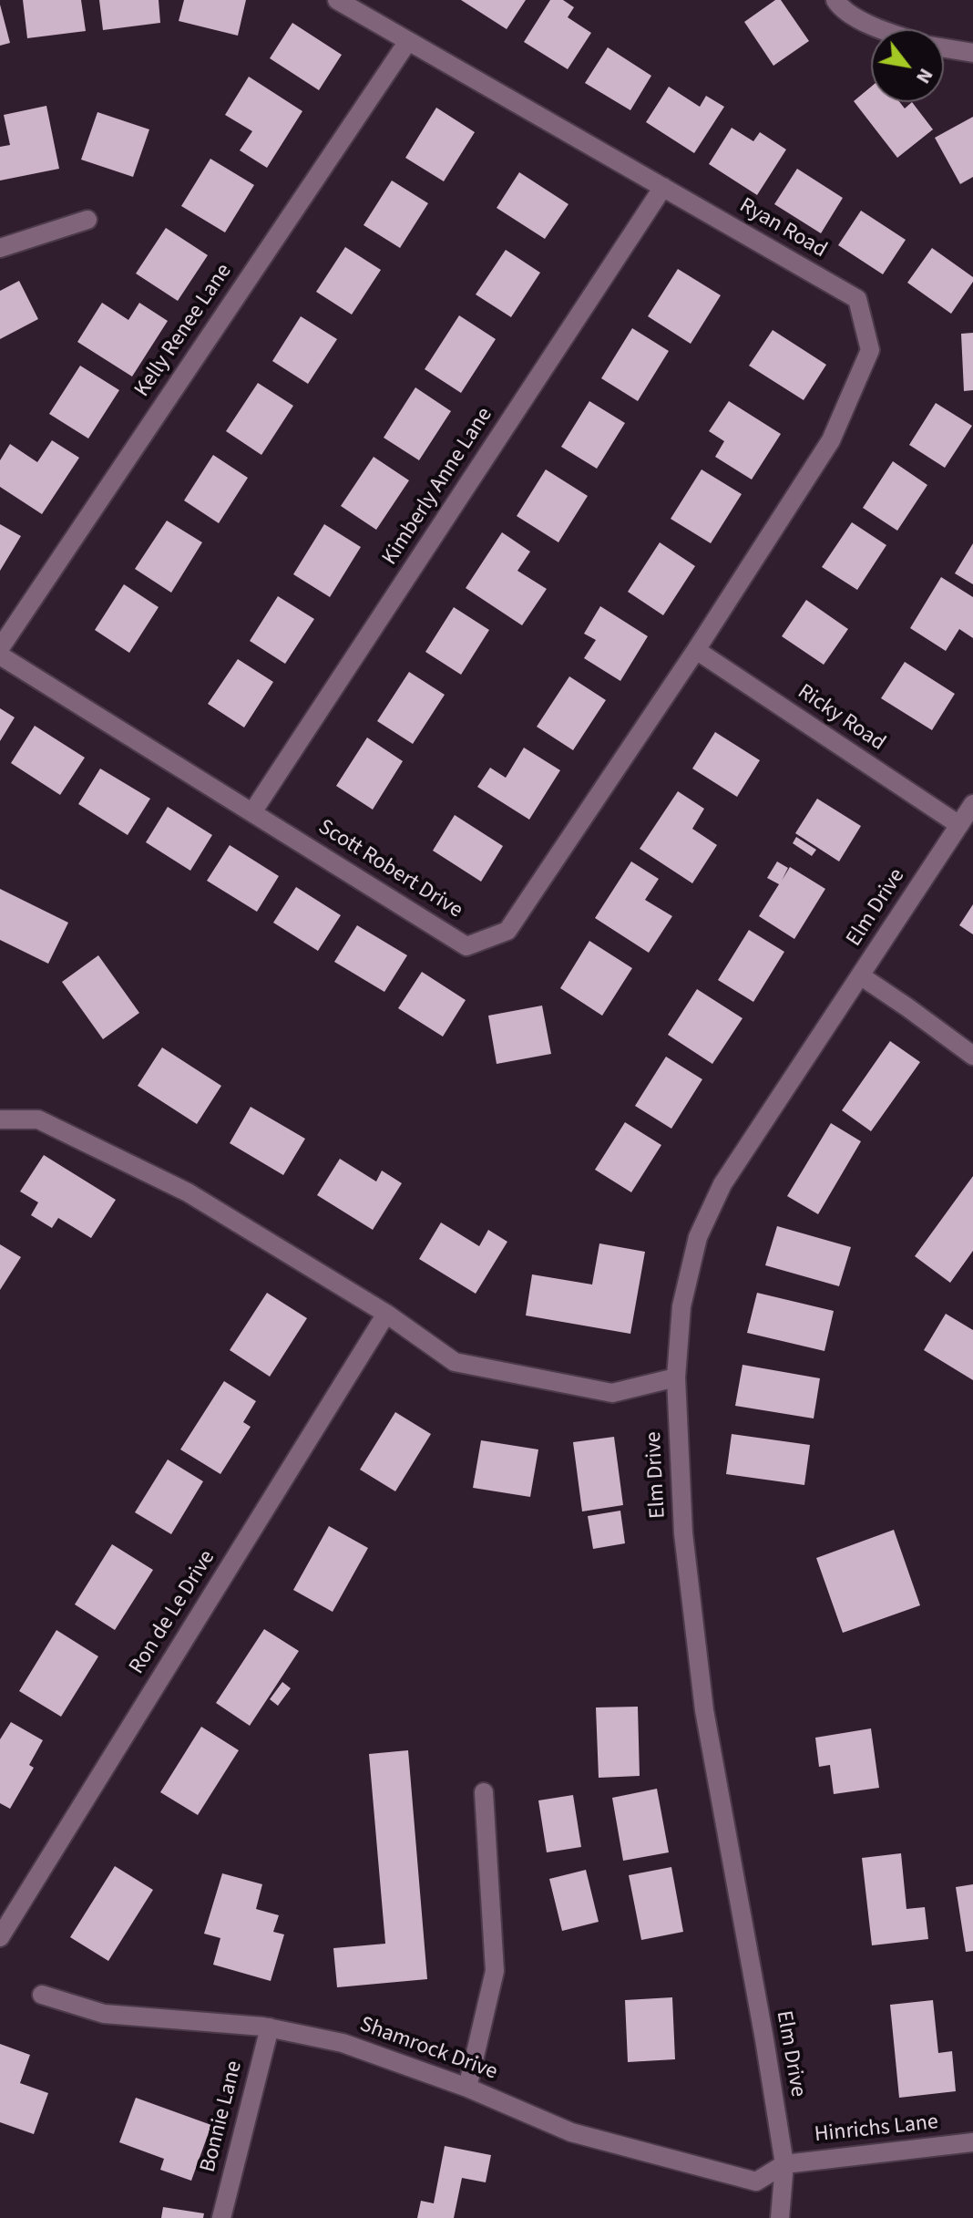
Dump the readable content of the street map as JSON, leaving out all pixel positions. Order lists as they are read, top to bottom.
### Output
{
  "streets": {
    "street": [
      "Ryan Road",
      "Kelly Renee Lane",
      "Kimberly Anne Lane",
      "Ricky Road",
      "Scott Robert Drive",
      "Elm Drive",
      "Ron de Le Drive",
      "Shamrock Drive",
      "Bonnie Lane",
      "Hinrichs Lane"
    ]
  },
  "crossings": [
    ["Ryan Road", "Kelly Renee Lane"],
    ["Ryan Road", "Kimberly Anne Lane"],
    ["Ryan Road", "Ricky Road"],
    ["Ryan Road", "Scott Robert Drive"],
    ["Kimberly Anne Lane", "Scott Robert Drive"],
    ["Ricky Road", "Scott Robert Drive"],
    ["Ricky Road", "Elm Drive"],
    ["Elm Drive", "Shamrock Drive"],
    ["Elm Drive", "Hinrichs Lane"],
    ["Shamrock Drive", "Bonnie Lane"],
    ["Shamrock Drive", "Hinrichs Lane"]
  ],
  "north": "bottom right"
}
